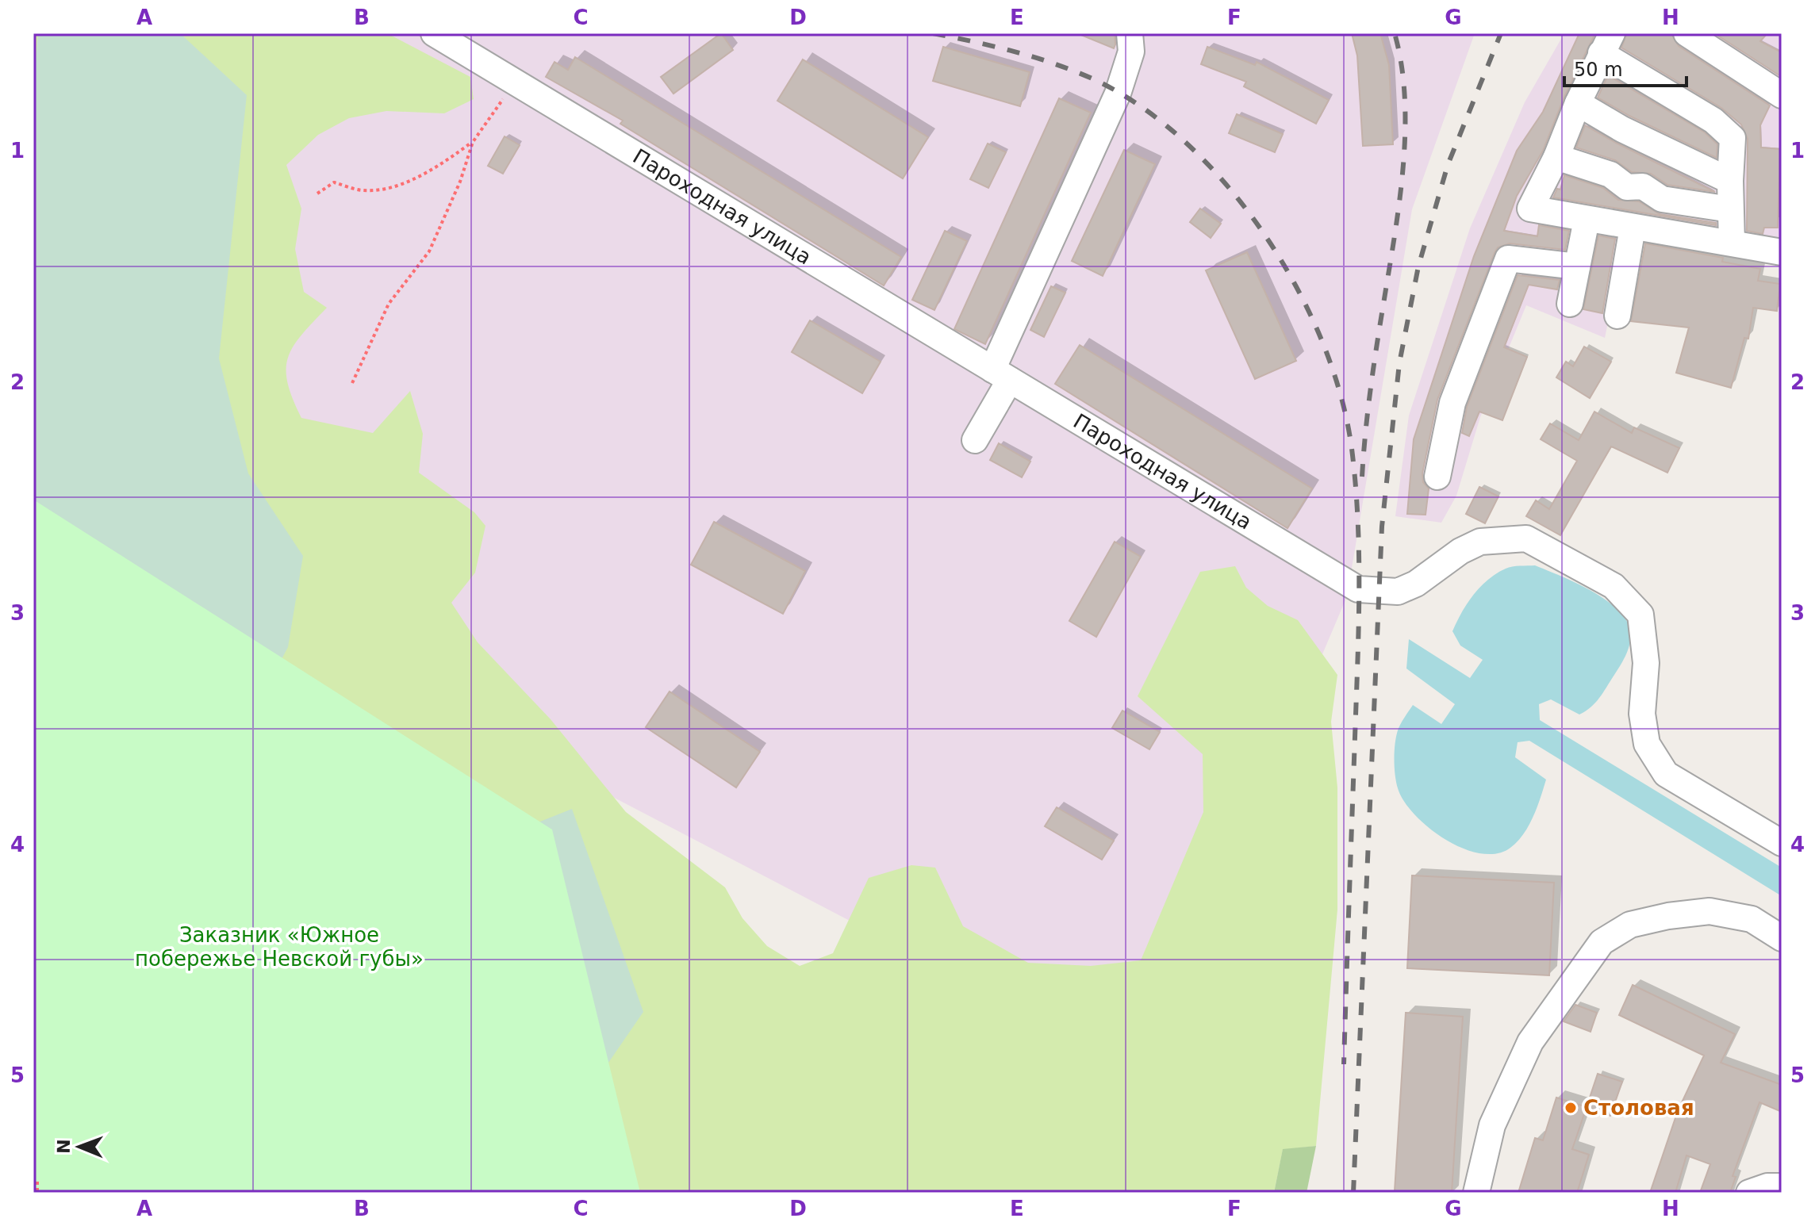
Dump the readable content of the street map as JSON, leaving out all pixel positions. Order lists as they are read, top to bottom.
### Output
{
  "streets": {
    "street": ["Пароходная улица"]
  },
  "parks": ["Заказник «Южное побережье Невской губы»"],
  "places": ["Столовая"],
  "scale_bar": "50 m",
  "north": "left",
  "grid": {
    "columns": [
      "A",
      "B",
      "C",
      "D",
      "E",
      "F",
      "G",
      "H"
    ],
    "rows": [
      "1",
      "2",
      "3",
      "4",
      "5"
    ]
  }
}
